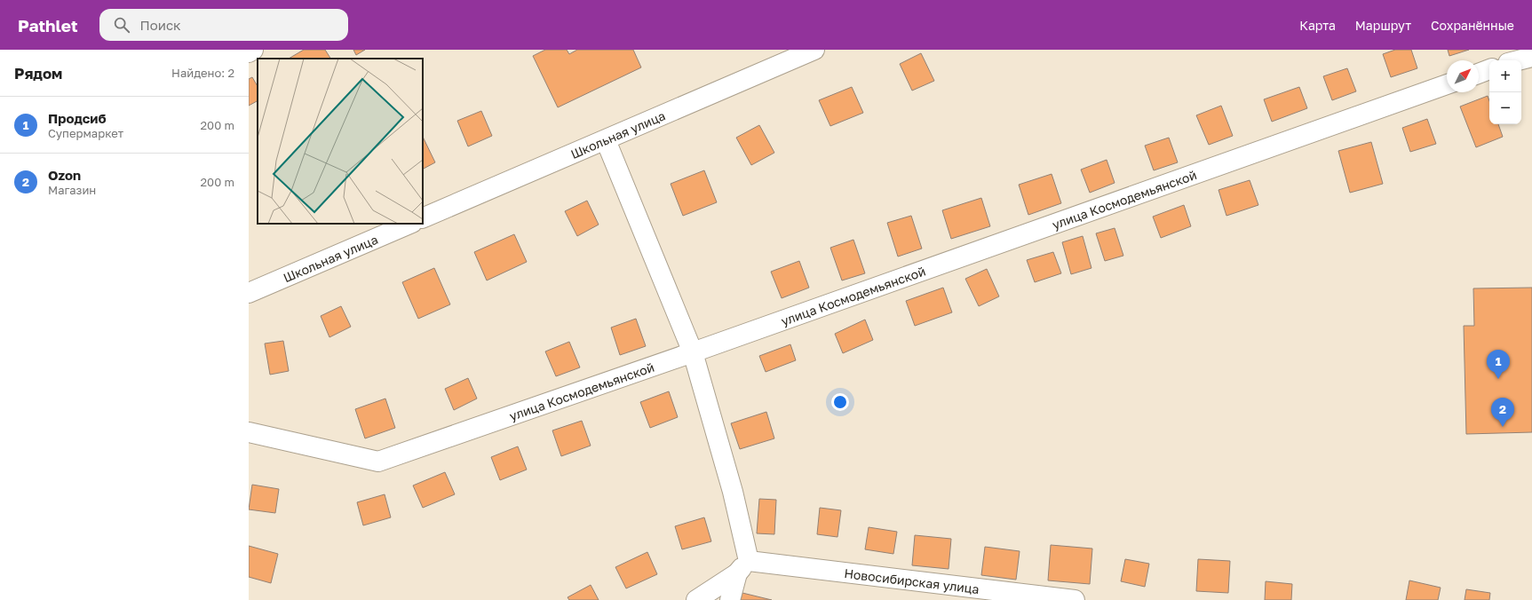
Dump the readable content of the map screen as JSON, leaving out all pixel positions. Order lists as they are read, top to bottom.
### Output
{
  "streets": {
    "street": ["Школьная улица", "улица Космодемьянской", "Новосибирская улица"]
  },
  "north": "top right",
  "page": {
    "header": "Pathlet",
    "search": "Поиск",
    "nav": ["Карта", "Маршрут", "Сохранённые"],
    "heading": ["Рядом", "Найдено: 2"],
    "map_buttons": ["+", "−"],
    "list": [
      {
        "mark": "1",
        "name": "Продсиб",
        "note": "Супермаркет",
        "value": "200 m"
      },
      {
        "mark": "2",
        "name": "Ozon",
        "note": "Магазин",
        "value": "200 m"
      }
    ],
    "pins": ["1", "2"]
  }
}
